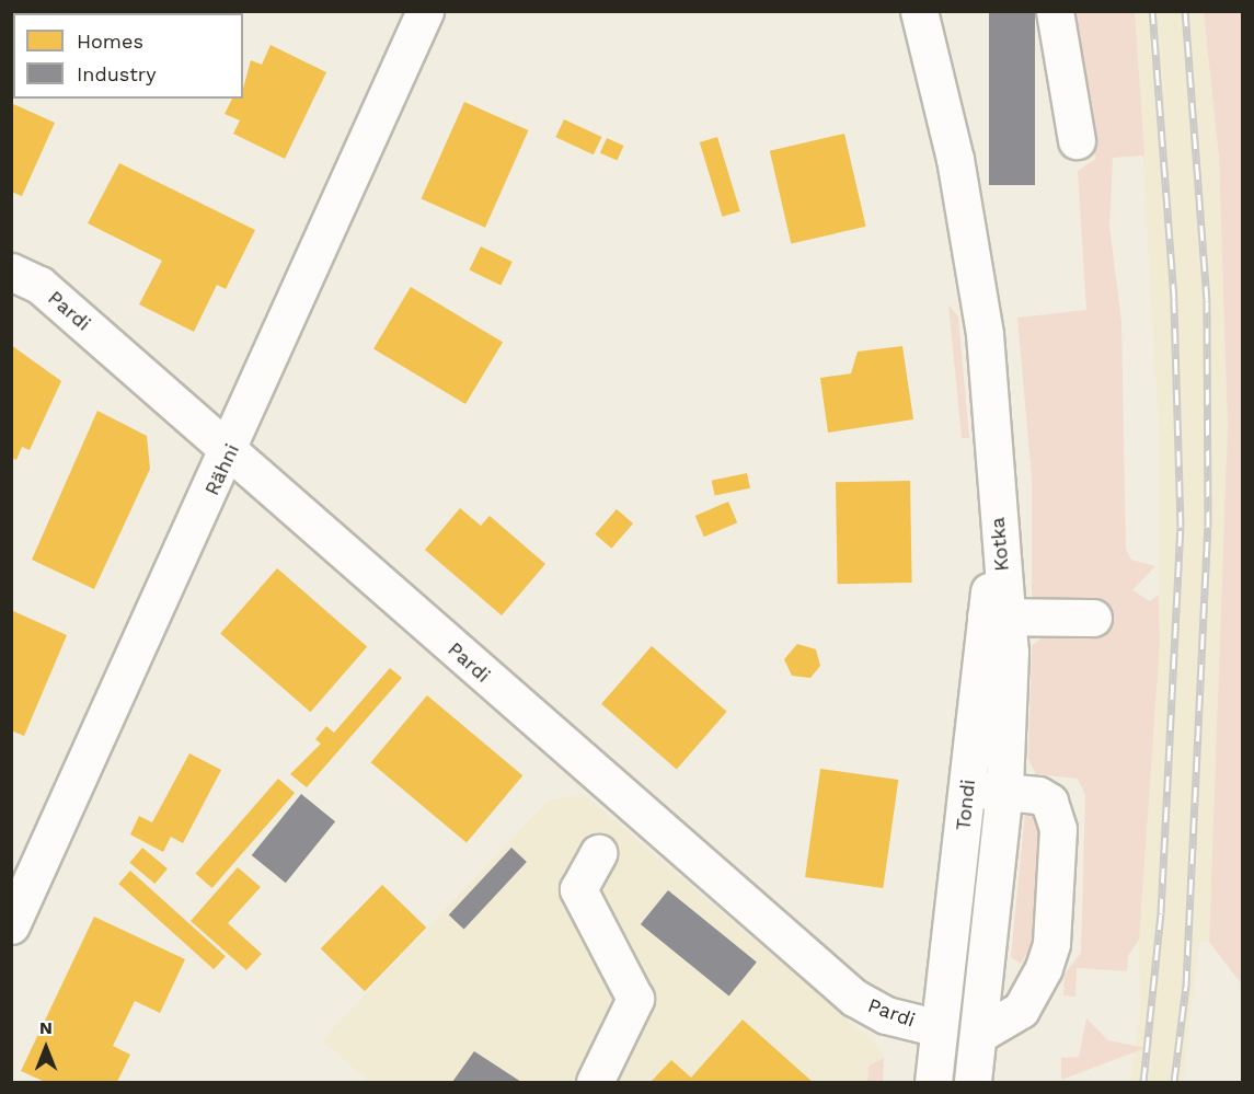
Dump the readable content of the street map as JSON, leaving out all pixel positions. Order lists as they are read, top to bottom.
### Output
{
  "streets": {
    "street": [
      "Pardi",
      "Rähni",
      "Kotka",
      "Tondi"
    ]
  },
  "crossings": [
    ["Pardi", "Rähni"],
    ["Pardi", "Tondi"],
    ["Kotka", "Tondi"]
  ],
  "legend": ["Homes", "Industry"],
  "north": "top"
}
